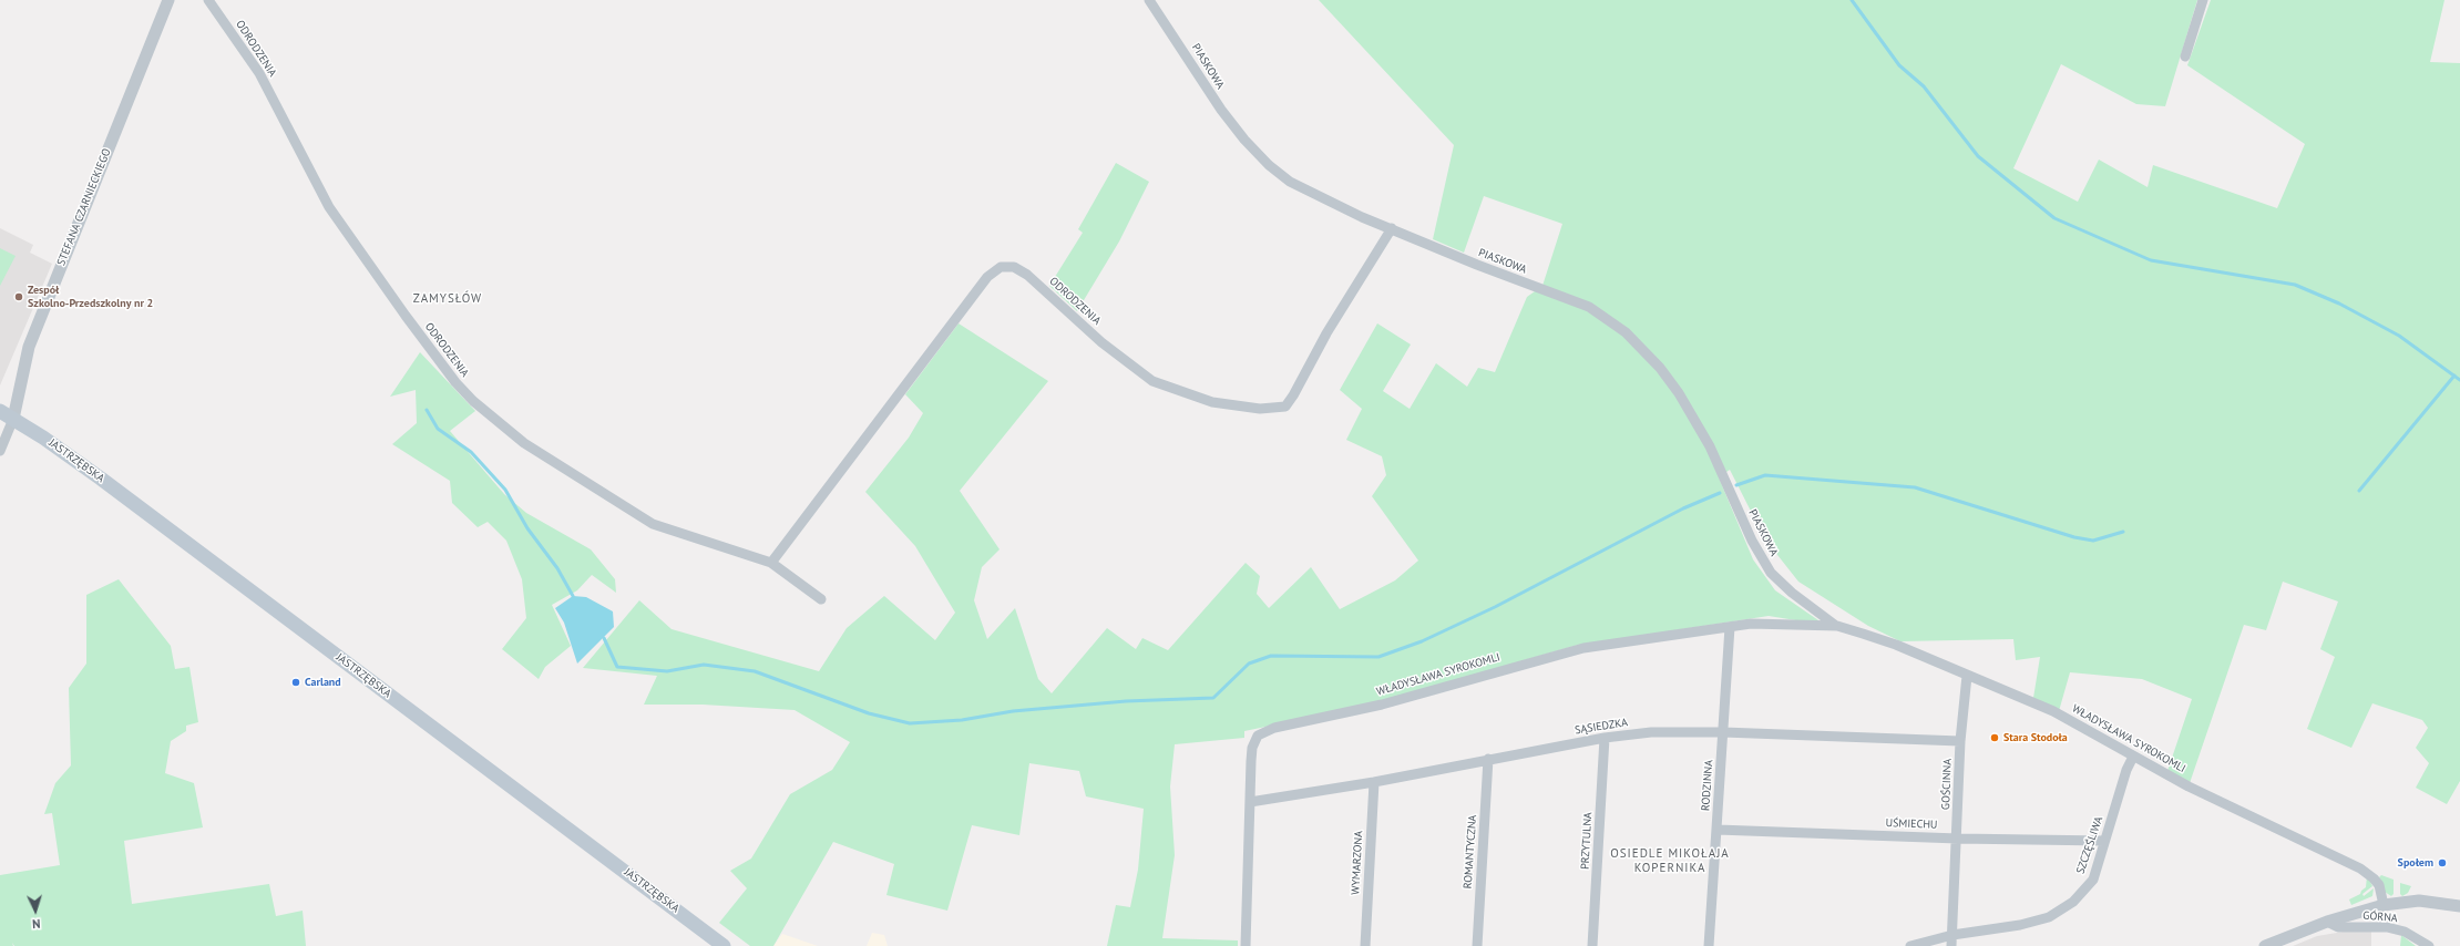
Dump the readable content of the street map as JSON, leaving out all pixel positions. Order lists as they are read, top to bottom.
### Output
{
  "streets": {
    "main road": ["JASTRZĘBSKA"],
    "street": [
      "ODRODZENIA",
      "PIASKOWA",
      "STEFANA CZARNIECKIEGO",
      "WŁADYSŁAWA SYROKOMLI",
      "SĄSIEDZKA",
      "GOŚCINNA",
      "RODZINNA",
      "UŚMIECHU",
      "PRZYTULNA",
      "SZCZĘŚLIWA",
      "ROMANTYCZNA",
      "WYMARZONA",
      "GÓRNA"
    ]
  },
  "crossings": [
    ["ODRODZENIA", "PIASKOWA"],
    ["PIASKOWA", "WŁADYSŁAWA SYROKOMLI"],
    ["STEFANA CZARNIECKIEGO", "JASTRZĘBSKA"],
    ["WŁADYSŁAWA SYROKOMLI", "SĄSIEDZKA"],
    ["WŁADYSŁAWA SYROKOMLI", "GOŚCINNA"],
    ["WŁADYSŁAWA SYROKOMLI", "RODZINNA"],
    ["WŁADYSŁAWA SYROKOMLI", "SZCZĘŚLIWA"],
    ["SĄSIEDZKA", "GOŚCINNA"],
    ["SĄSIEDZKA", "RODZINNA"],
    ["SĄSIEDZKA", "PRZYTULNA"],
    ["SĄSIEDZKA", "ROMANTYCZNA"],
    ["SĄSIEDZKA", "WYMARZONA"],
    ["GOŚCINNA", "UŚMIECHU"],
    ["GOŚCINNA", "SZCZĘŚLIWA"],
    ["RODZINNA", "UŚMIECHU"],
    ["UŚMIECHU", "SZCZĘŚLIWA"]
  ],
  "districts": ["ZAMYSŁÓW", "OSIEDLE MIKOŁAJA KOPERNIKA"],
  "places": [
    "Zespół Szkolno-Przedszkolny nr 2",
    "Carland",
    "Stara Stodoła",
    "Społem"
  ],
  "north": "bottom"
}
